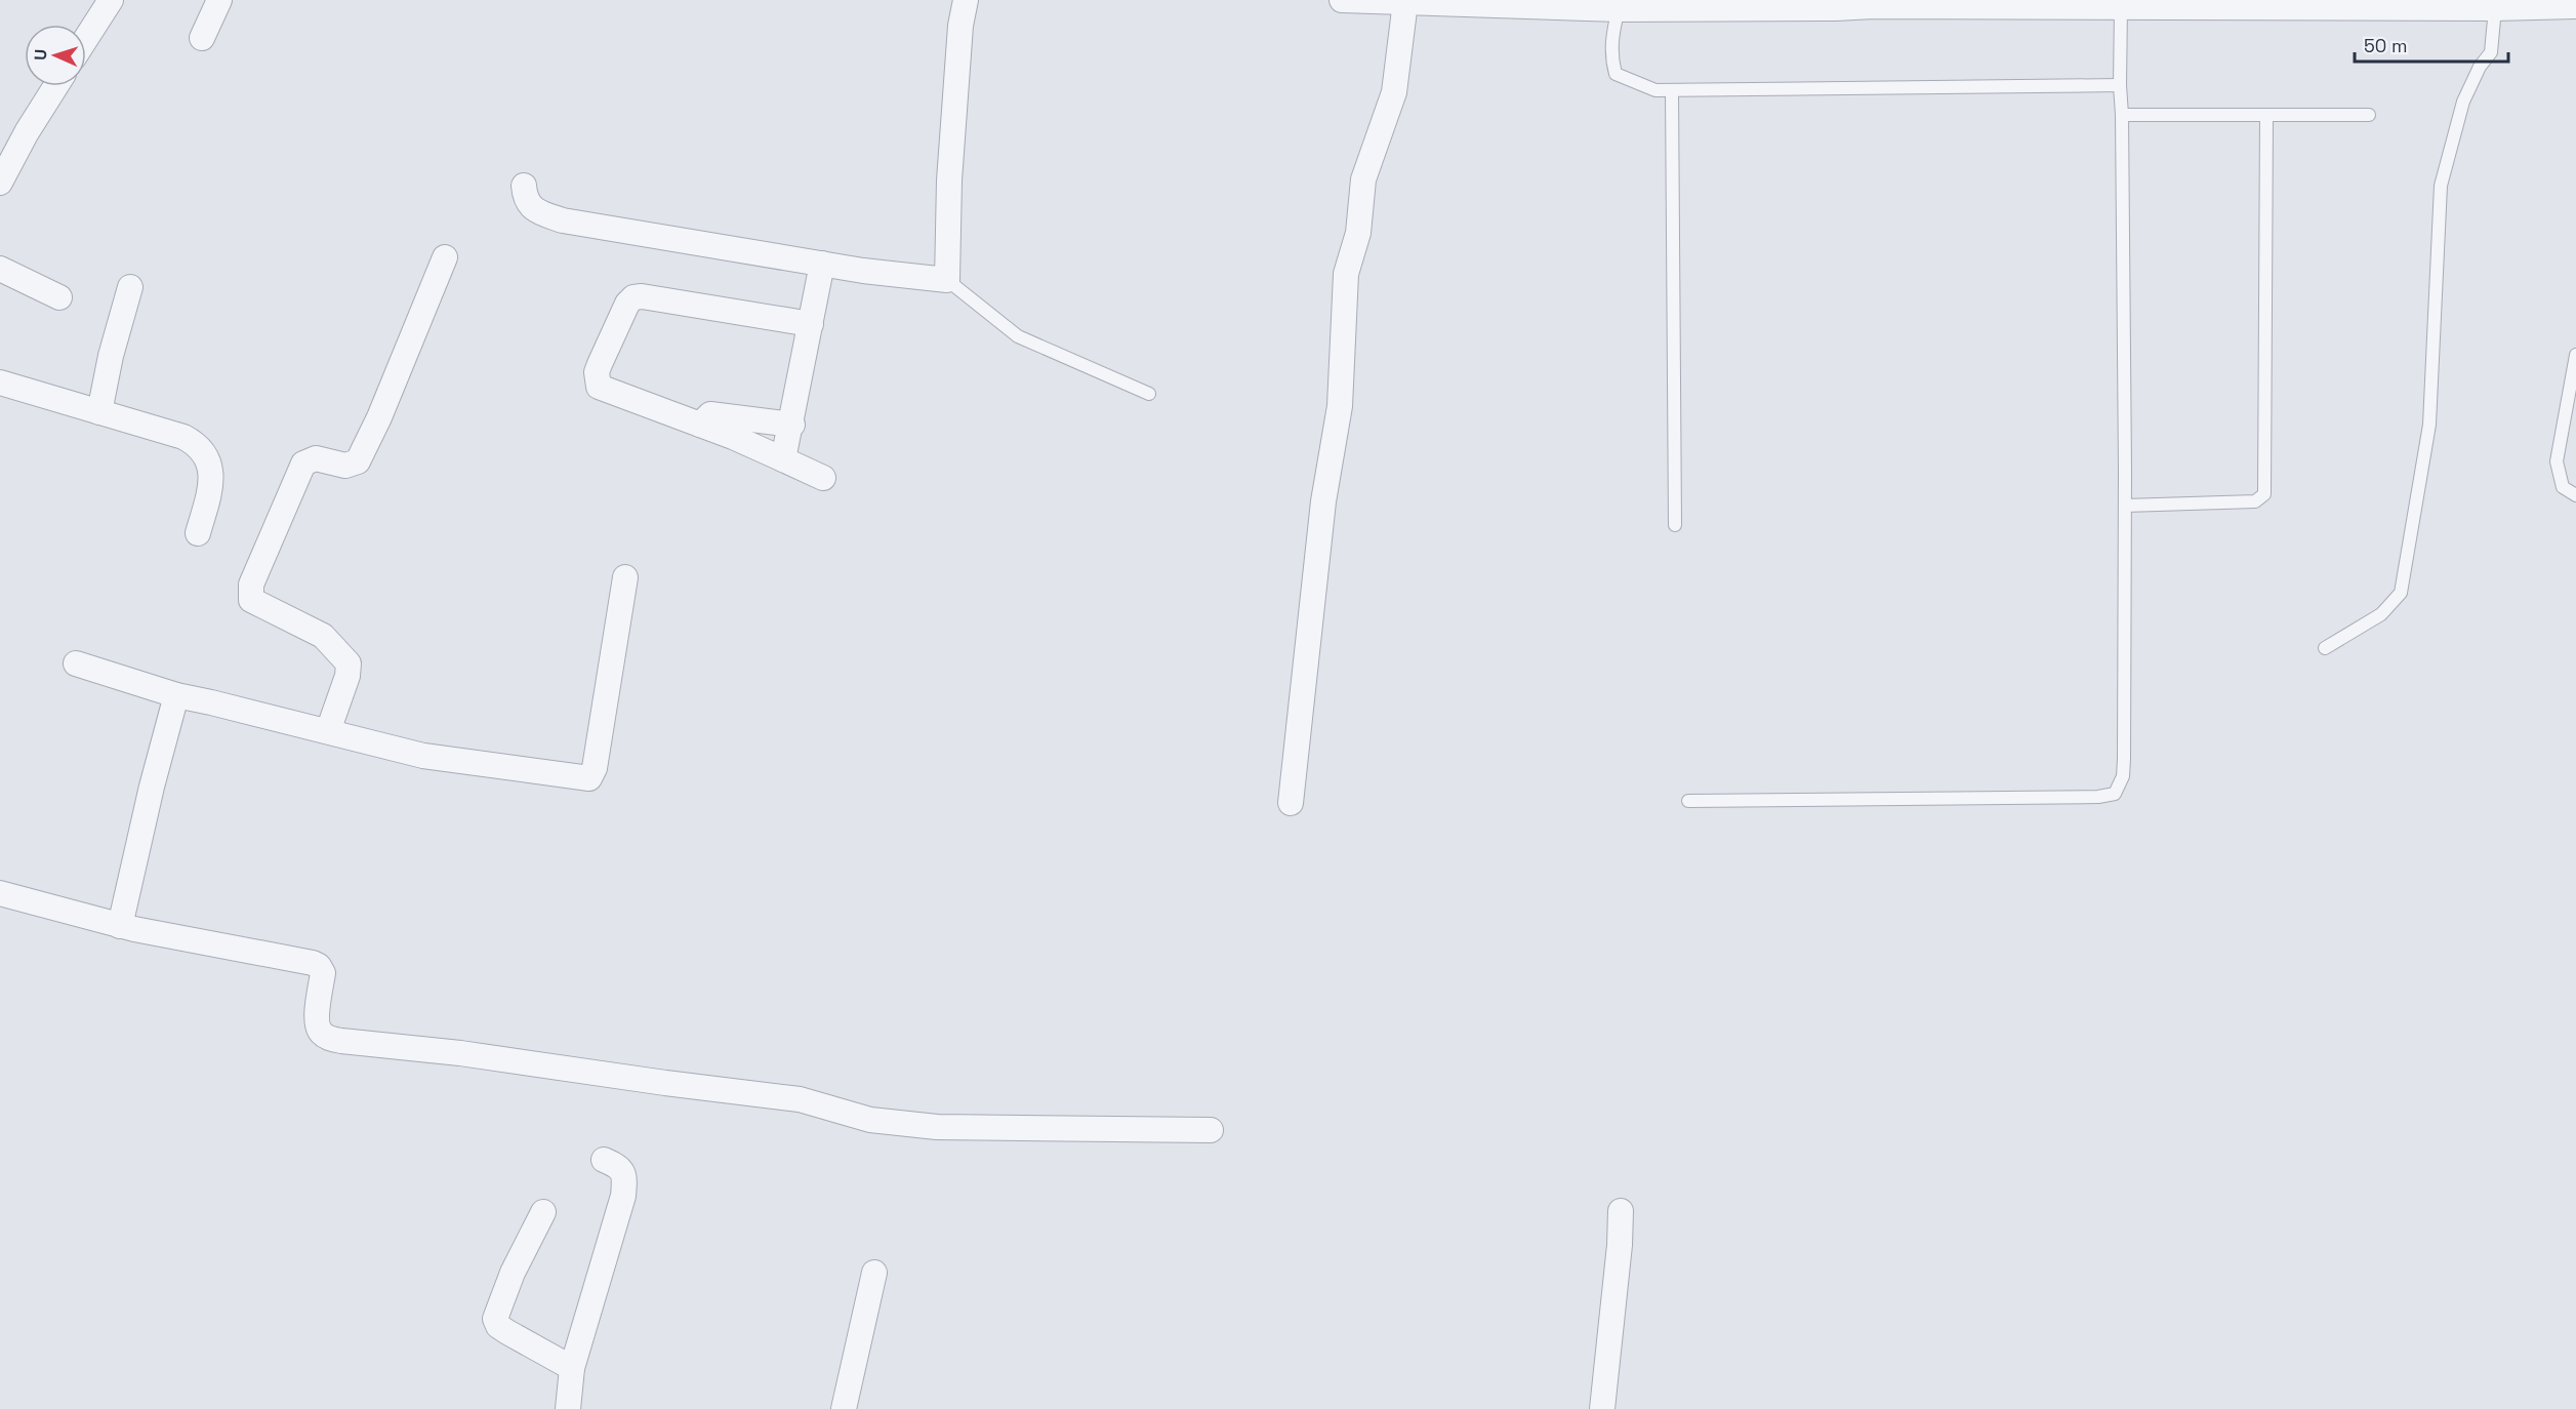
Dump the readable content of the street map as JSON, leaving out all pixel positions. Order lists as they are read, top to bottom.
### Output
{
  "scale_bar": "50 m",
  "north": "left"
}
